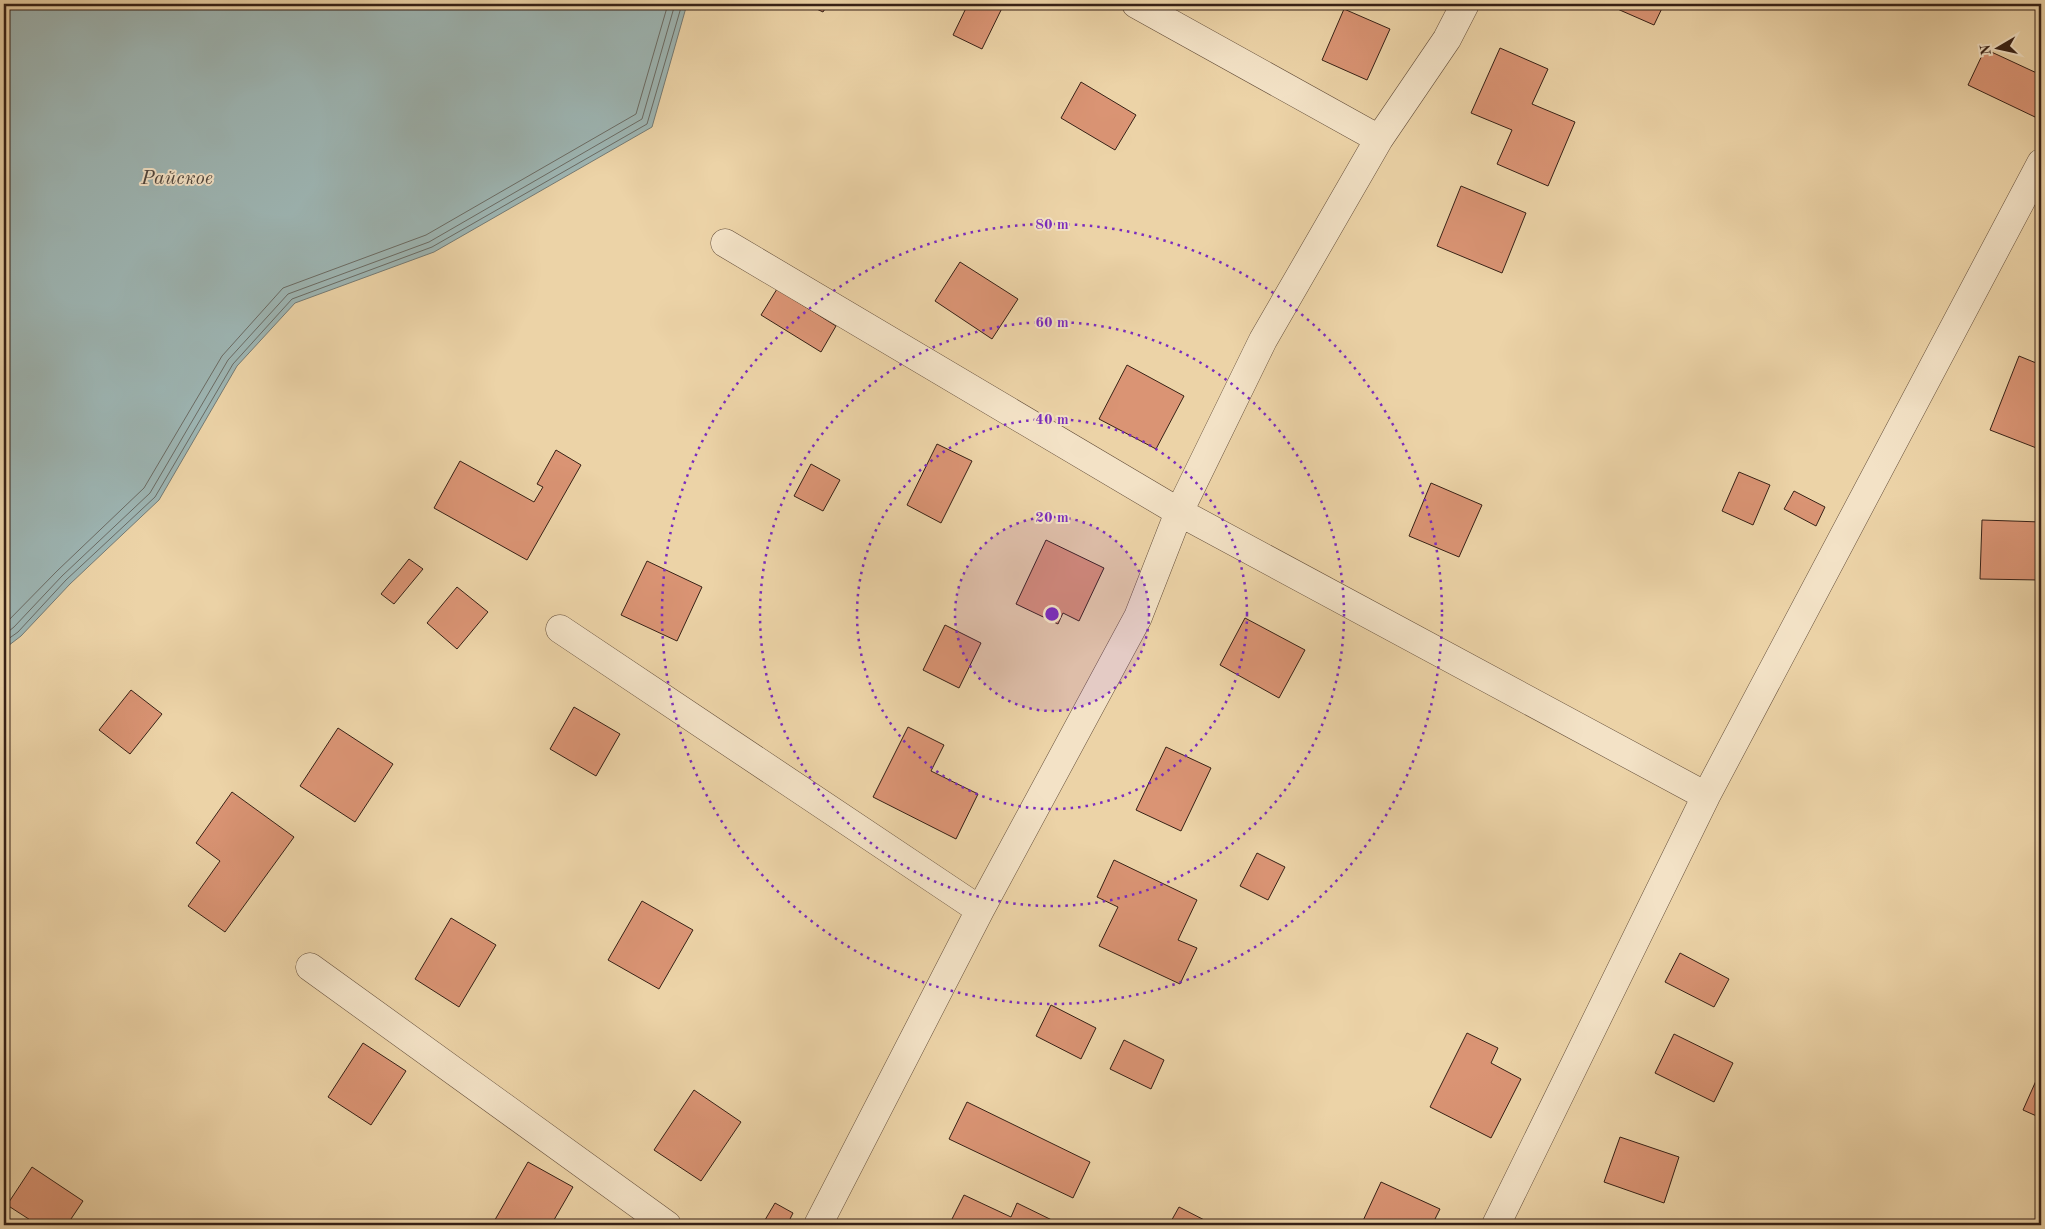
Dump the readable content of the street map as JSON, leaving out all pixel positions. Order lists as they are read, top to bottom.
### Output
{
  "water": ["Райское"],
  "north": "left",
  "rings": [
    "80 m",
    "60 m",
    "40 m",
    "20 m"
  ]
}
